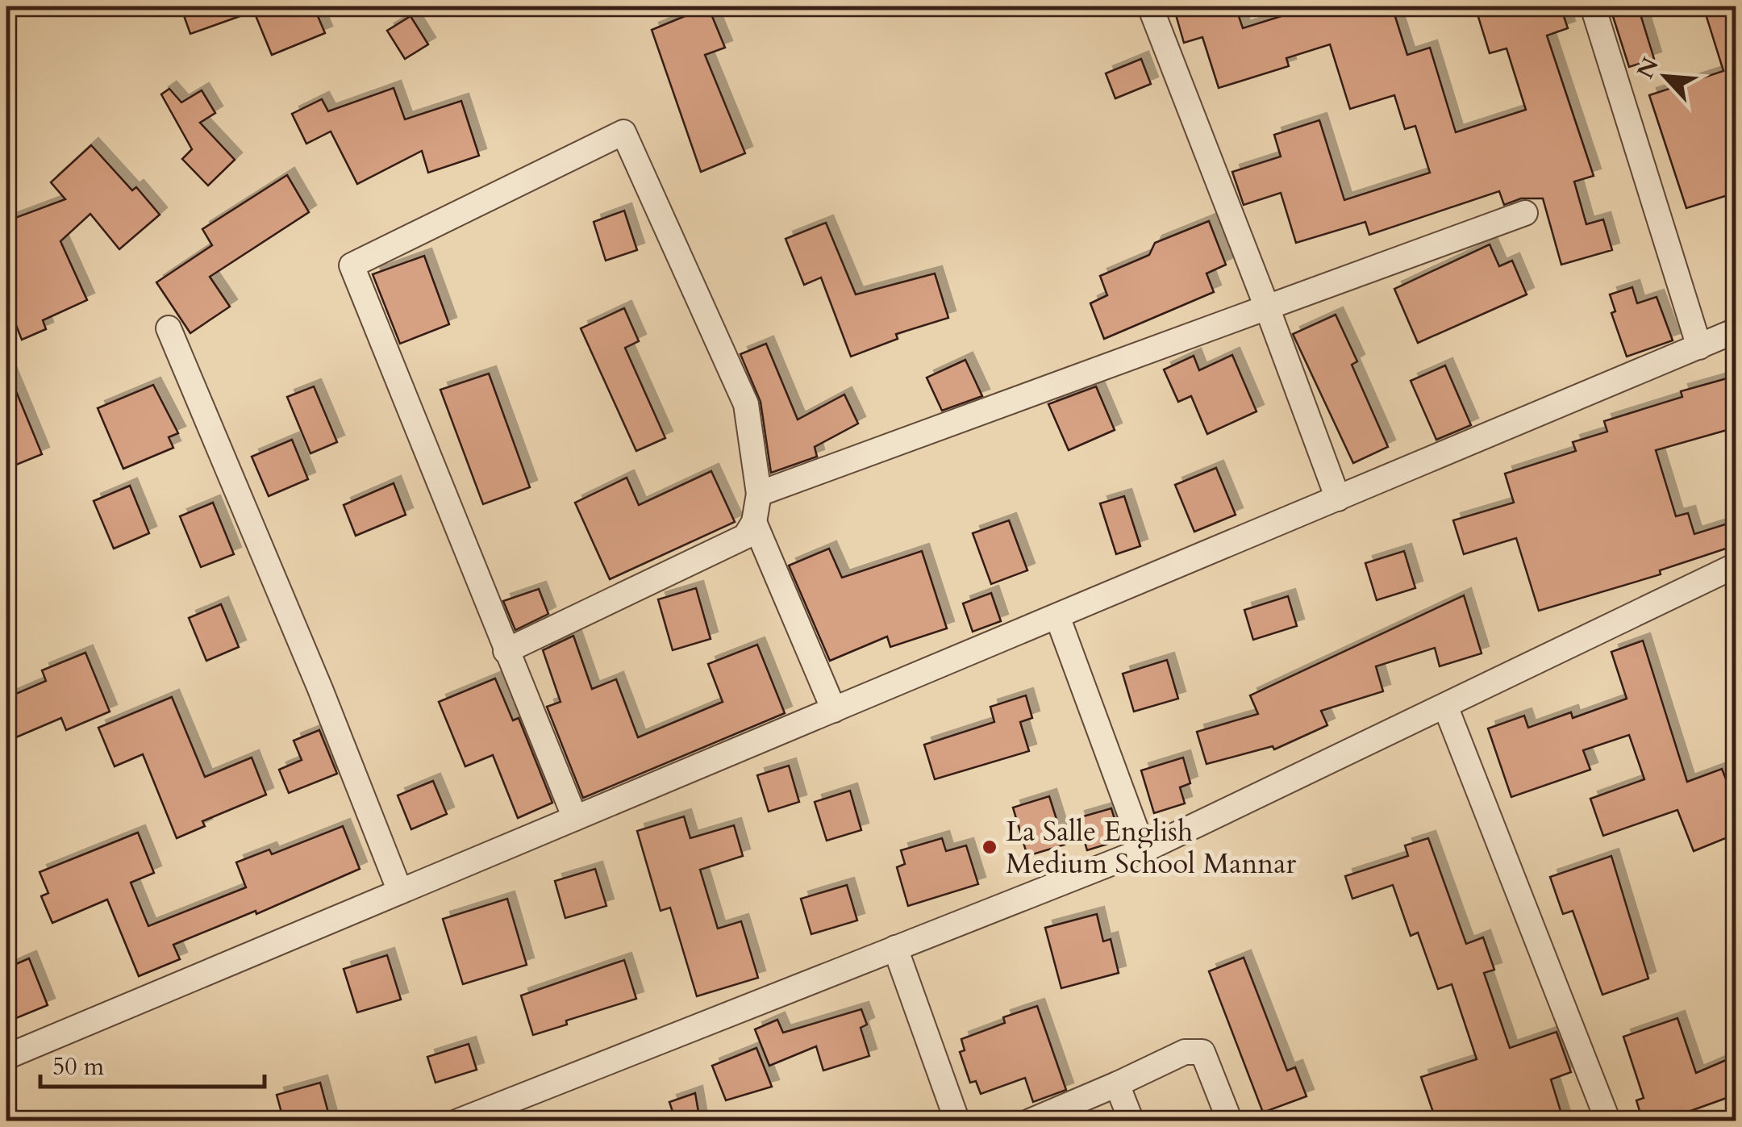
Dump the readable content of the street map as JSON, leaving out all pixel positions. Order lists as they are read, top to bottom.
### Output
{
  "places": ["La Salle English Medium School Mannar"],
  "scale_bar": "50 m",
  "north": "top left"
}
